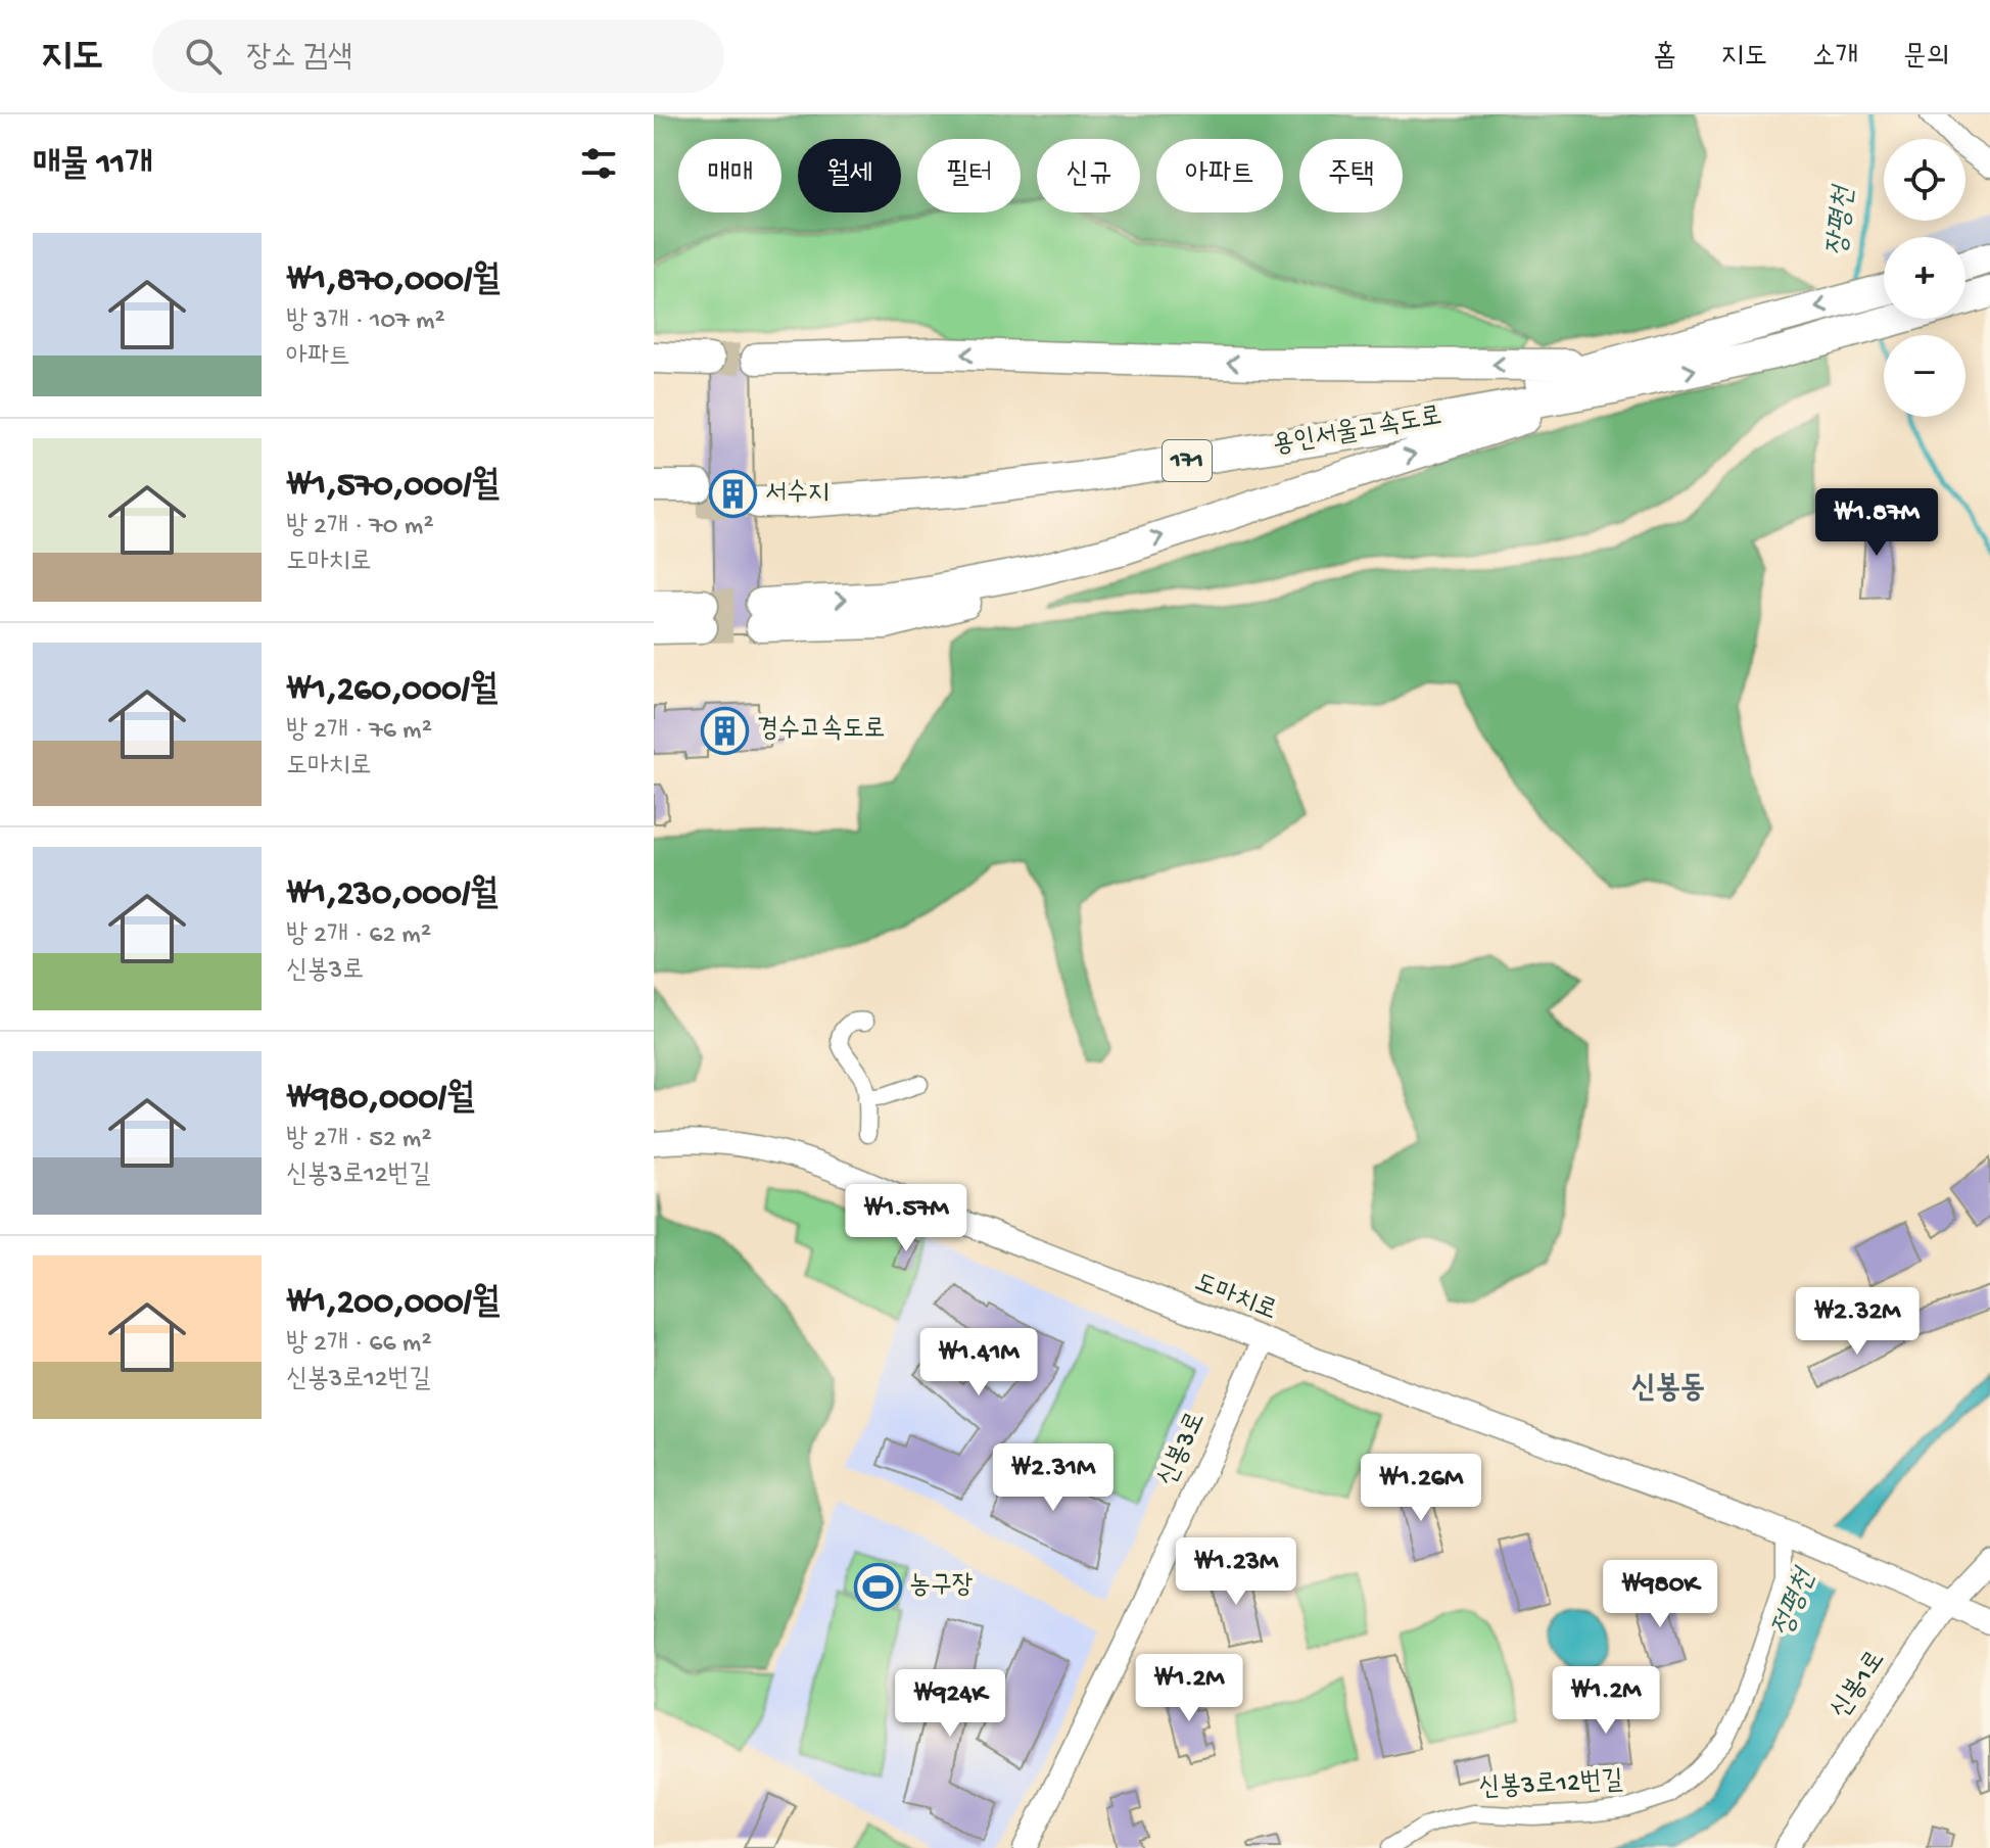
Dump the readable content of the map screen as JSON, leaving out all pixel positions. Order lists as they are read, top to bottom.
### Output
{
  "streets": {
    "highway": ["용인서울고속도로", "171"],
    "main road": ["도마치로", "신봉3로", "신봉1로"],
    "street": ["신봉3로12번길"]
  },
  "crossings": [
    ["도마치로", "신봉3로"],
    ["도마치로", "신봉1로"],
    ["도마치로", "신봉3로12번길"]
  ],
  "districts": ["신봉동"],
  "water": ["장평천", "정평천"],
  "places": {
    "building": ["서수지", "경수고속도로"],
    "sports": ["농구장"]
  },
  "page": {
    "header": "지도",
    "search": "장소 검색",
    "nav": [
      "홈",
      "지도",
      "소개",
      "문의"
    ],
    "heading": "매물 11개",
    "map_buttons": ["+", "−"],
    "chip": [
      "매매",
      "월세",
      "필터",
      "신규",
      "아파트",
      "주택"
    ],
    "list": [
      {
        "name": "₩1,870,000/월",
        "note": "방 3개 · 107 m² · 아파트"
      },
      {
        "name": "₩1,570,000/월",
        "note": "방 2개 · 70 m² · 도마치로"
      },
      {
        "name": "₩1,260,000/월",
        "note": "방 2개 · 76 m² · 도마치로"
      },
      {
        "name": "₩1,230,000/월",
        "note": "방 2개 · 62 m² · 신봉3로"
      },
      {
        "name": "₩980,000/월",
        "note": "방 2개 · 52 m² · 신봉3로12번길"
      },
      {
        "name": "₩1,200,000/월",
        "note": "방 2개 · 66 m² · 신봉3로12번길"
      }
    ],
    "price": [
      "₩1.87M",
      "₩1.57M",
      "₩2.32M",
      "₩1.41M",
      "₩2.31M",
      "₩1.26M",
      "₩1.23M",
      "₩980K",
      "₩1.2M",
      "₩1.2M",
      "₩924K"
    ]
  }
}
